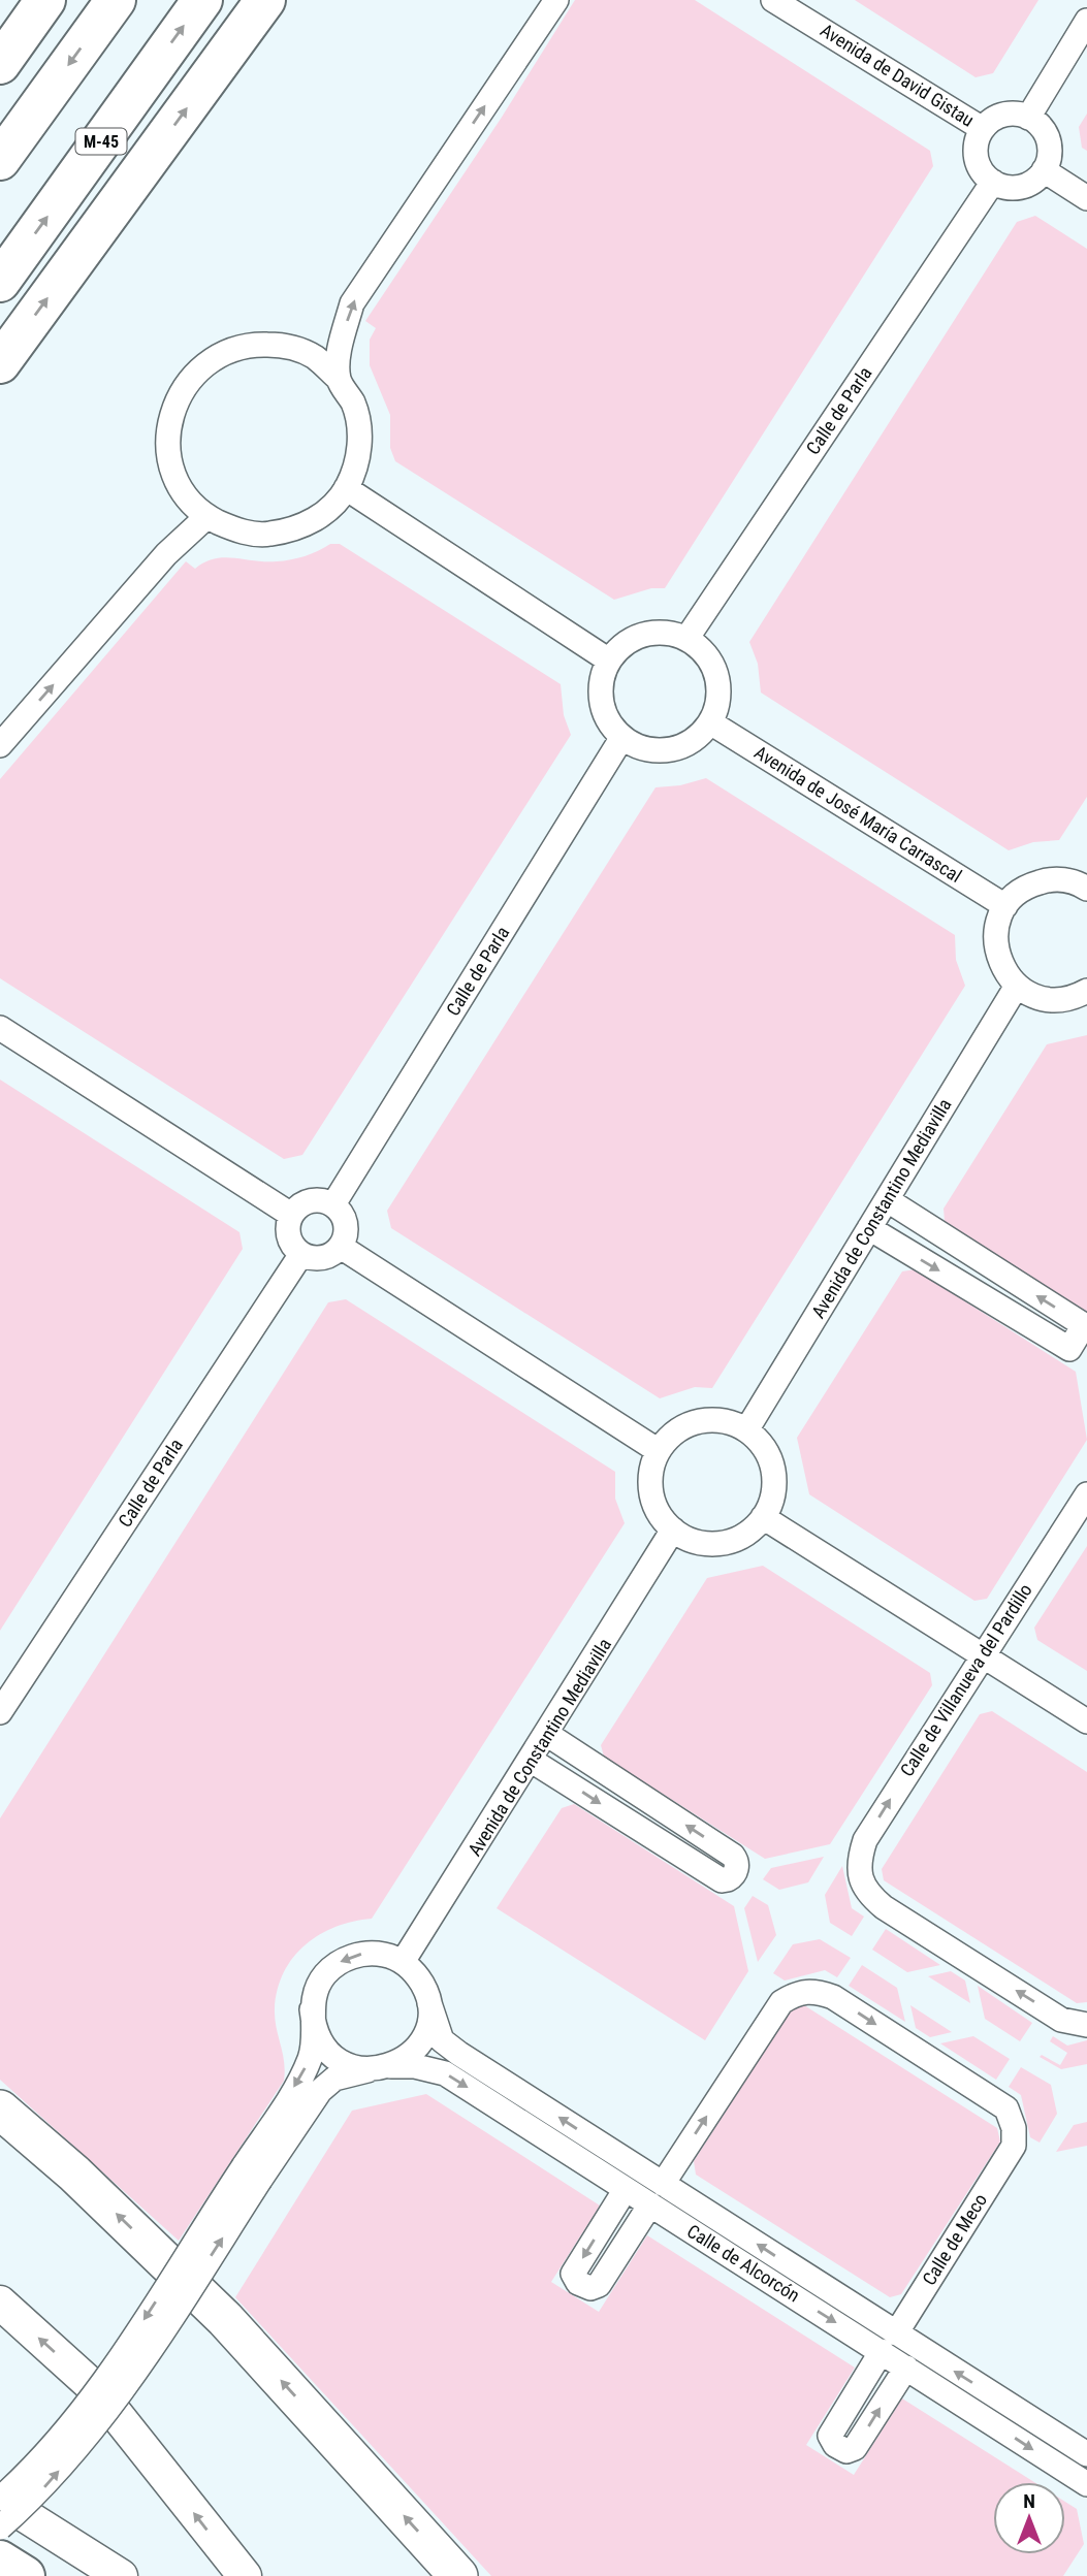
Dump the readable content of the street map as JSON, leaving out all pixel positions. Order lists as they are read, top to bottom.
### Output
{
  "streets": {
    "highway": ["M-45"],
    "street": [
      "Avenida de David Gistau",
      "Calle de Parla",
      "Avenida de José María Carrascal",
      "Avenida de Constantino Mediavilla",
      "Calle de Villanueva del Pardillo",
      "Calle de Meco",
      "Calle de Alcorcón"
    ]
  },
  "crossings": [
    ["Avenida de David Gistau", "Calle de Parla"],
    ["Calle de Parla", "Avenida de José María Carrascal"],
    ["Avenida de Constantino Mediavilla", "Calle de Alcorcón"],
    ["Calle de Meco", "Calle de Alcorcón"]
  ],
  "north": "top"
}
